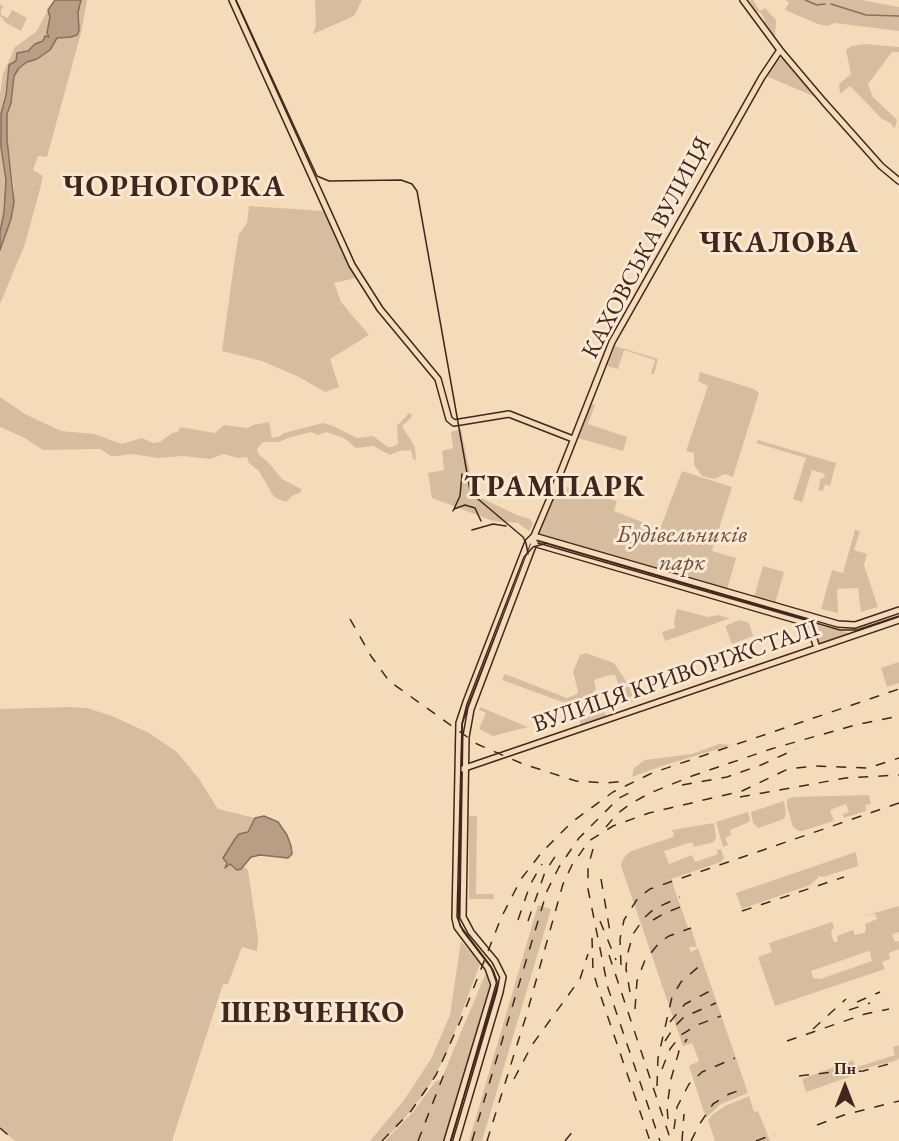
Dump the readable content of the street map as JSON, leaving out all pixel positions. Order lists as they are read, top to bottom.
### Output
{
  "streets": {
    "main road": ["КАХОВСЬКА ВУЛИЦЯ", "ВУЛИЦЯ КРИВОРІЖСТАЛІ"]
  },
  "crossings": [
    ["КАХОВСЬКА ВУЛИЦЯ", "ВУЛИЦЯ КРИВОРІЖСТАЛІ"]
  ],
  "districts": [
    "ЧОРНОГОРКА",
    "ЧКАЛОВА",
    "ТРАМПАРК",
    "ШЕВЧЕНКО"
  ],
  "parks": ["Будівельників парк"],
  "north": "top"
}
